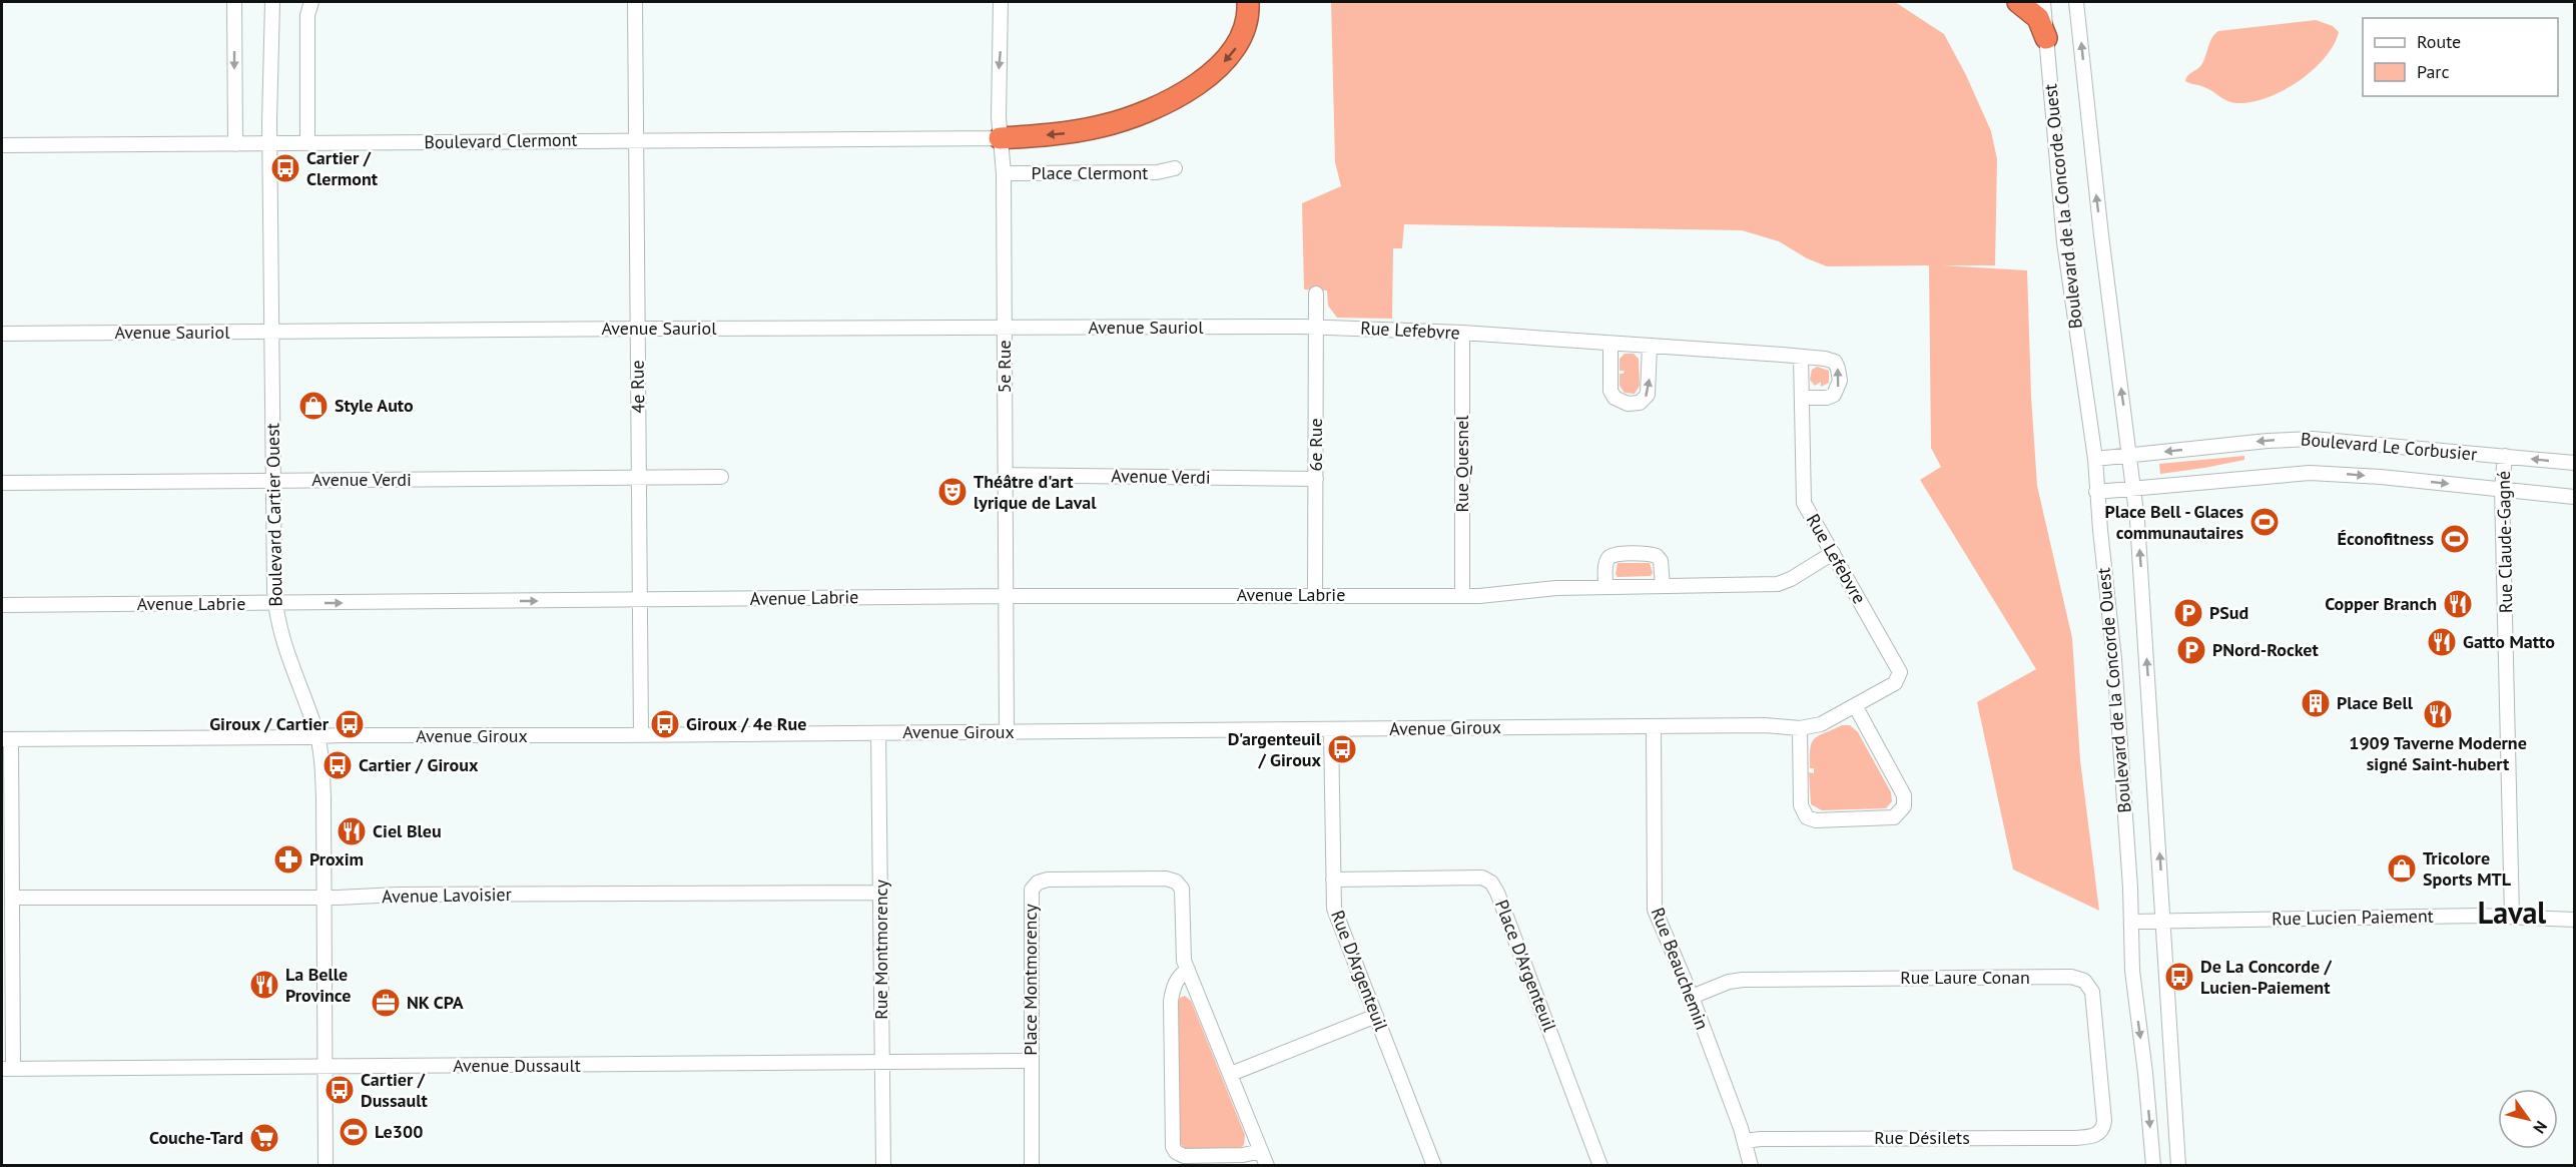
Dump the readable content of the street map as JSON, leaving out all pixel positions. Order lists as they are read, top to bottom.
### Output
{
  "streets": {
    "street": [
      "Boulevard Clermont",
      "Place Clermont",
      "Boulevard de la Concorde Ouest",
      "Avenue Sauriol",
      "Rue Lefebvre",
      "5e Rue",
      "4e Rue",
      "6e Rue",
      "Boulevard Le Corbusier",
      "Rue Quesnel",
      "Avenue Verdi",
      "Boulevard Cartier Ouest",
      "Rue Claude-Gagné",
      "Avenue Labrie",
      "Avenue Giroux",
      "Avenue Lavoisier",
      "Rue Lucien Paiement",
      "Rue Montmorency",
      "Place D'Argenteuil",
      "Rue Beauchemin",
      "Rue D'Argenteuil",
      "Rue Laure Conan",
      "Place Montmorency",
      "Avenue Dussault",
      "Rue Désilets"
    ]
  },
  "crossings": [
    ["Boulevard Clermont", "5e Rue"],
    ["Boulevard Clermont", "4e Rue"],
    ["Boulevard Clermont", "Boulevard Cartier Ouest"],
    ["Place Clermont", "5e Rue"],
    ["Boulevard de la Concorde Ouest", "Boulevard Le Corbusier"],
    ["Boulevard de la Concorde Ouest", "Rue Lucien Paiement"],
    ["Avenue Sauriol", "Rue Lefebvre"],
    ["Avenue Sauriol", "5e Rue"],
    ["Avenue Sauriol", "4e Rue"],
    ["Avenue Sauriol", "6e Rue"],
    ["Avenue Sauriol", "Boulevard Cartier Ouest"],
    ["Rue Lefebvre", "6e Rue"],
    ["Rue Lefebvre", "Rue Quesnel"],
    ["Rue Lefebvre", "Avenue Labrie"],
    ["Rue Lefebvre", "Avenue Giroux"],
    ["5e Rue", "Avenue Verdi"],
    ["5e Rue", "Avenue Labrie"],
    ["5e Rue", "Avenue Giroux"],
    ["4e Rue", "Avenue Verdi"],
    ["4e Rue", "Avenue Labrie"],
    ["4e Rue", "Avenue Giroux"],
    ["6e Rue", "Avenue Verdi"],
    ["6e Rue", "Avenue Labrie"],
    ["Boulevard Le Corbusier", "Rue Claude-Gagné"],
    ["Rue Quesnel", "Avenue Labrie"],
    ["Avenue Verdi", "Boulevard Cartier Ouest"],
    ["Boulevard Cartier Ouest", "Avenue Labrie"],
    ["Boulevard Cartier Ouest", "Avenue Giroux"],
    ["Boulevard Cartier Ouest", "Avenue Lavoisier"],
    ["Boulevard Cartier Ouest", "Avenue Dussault"],
    ["Rue Claude-Gagné", "Rue Lucien Paiement"],
    ["Avenue Giroux", "Rue Montmorency"],
    ["Avenue Giroux", "Rue Beauchemin"],
    ["Avenue Giroux", "Rue D'Argenteuil"],
    ["Avenue Lavoisier", "Rue Montmorency"],
    ["Rue Montmorency", "Avenue Dussault"],
    ["Place D'Argenteuil", "Rue D'Argenteuil"],
    ["Rue Beauchemin", "Rue Laure Conan"],
    ["Rue Beauchemin", "Rue Désilets"],
    ["Rue Laure Conan", "Rue Désilets"],
    ["Place Montmorency", "Avenue Dussault"]
  ],
  "districts": ["Laval"],
  "places": {
    "bus stop": [
      "Cartier / Clermont",
      "Giroux / Cartier",
      "Giroux / 4e Rue",
      "D'argenteuil / Giroux",
      "Cartier / Giroux",
      "De La Concorde / Lucien-Paiement",
      "Cartier / Dussault"
    ],
    "shop": ["Style Auto", "Tricolore Sports MTL"],
    "theatre": ["Théâtre d'art lyrique de Laval"],
    "sports": ["Place Bell - Glaces communautaires", "Éconofitness", "Le300"],
    "restaurant": [
      "Copper Branch",
      "Gatto Matto",
      "1909 Taverne Moderne signé Saint-hubert",
      "Ciel Bleu",
      "La Belle Province"
    ],
    "parking": ["PSud", "PNord-Rocket"],
    "building": ["Place Bell"],
    "pharmacy": ["Proxim"],
    "office": ["NK CPA"],
    "supermarket": ["Couche-Tard"]
  },
  "legend": ["Route", "Parc"],
  "north": "bottom right"
}
